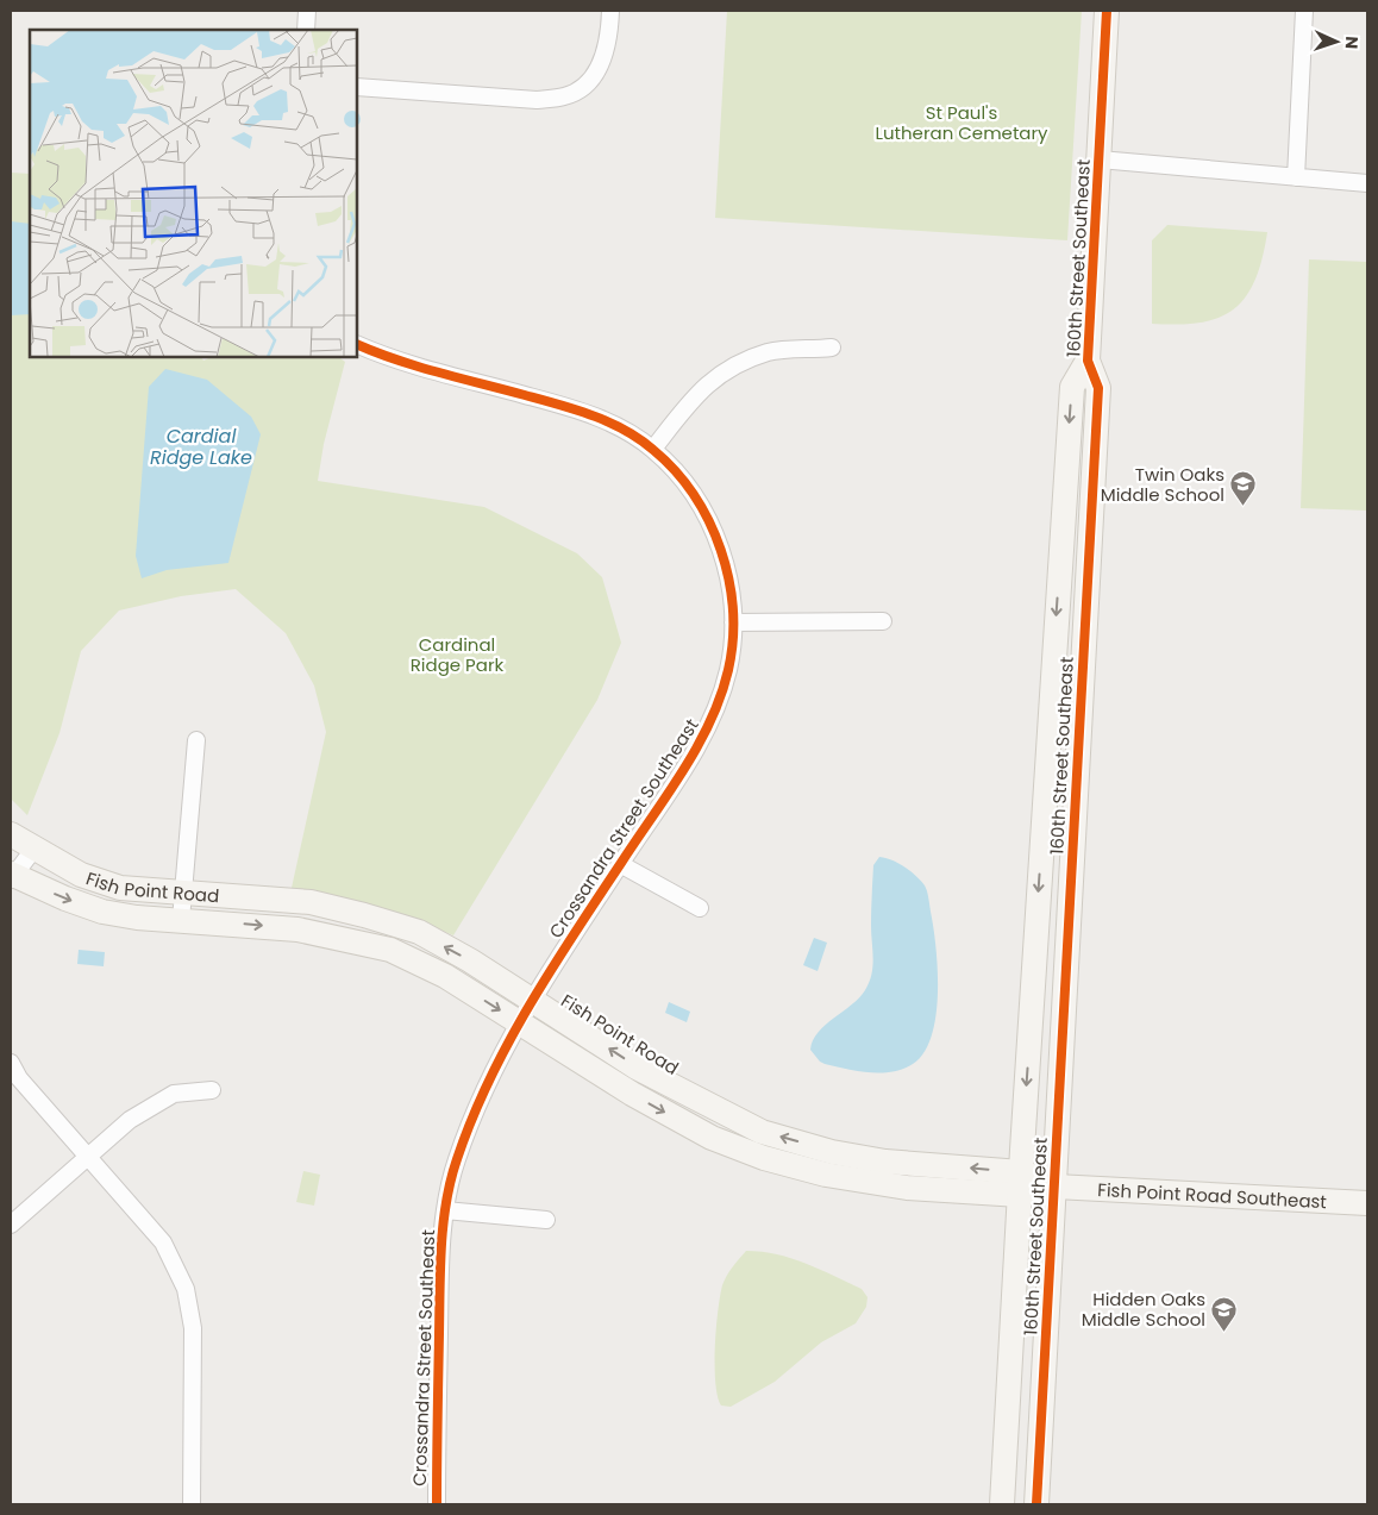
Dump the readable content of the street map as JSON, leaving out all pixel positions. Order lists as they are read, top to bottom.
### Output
{
  "streets": {
    "street": [
      "160th Street Southeast",
      "Crossandra Street Southeast",
      "Fish Point Road",
      "Fish Point Road Southeast"
    ]
  },
  "crossings": [
    ["160th Street Southeast", "Fish Point Road"],
    ["160th Street Southeast", "Fish Point Road Southeast"],
    ["Crossandra Street Southeast", "Fish Point Road"],
    ["Fish Point Road", "Fish Point Road Southeast"]
  ],
  "water": ["Cardial Ridge Lake"],
  "parks": ["St Paul's Lutheran Cemetary", "Cardinal Ridge Park"],
  "places": {
    "school or university": ["Twin Oaks Middle School", "Hidden Oaks Middle School"]
  },
  "north": "right"
}
